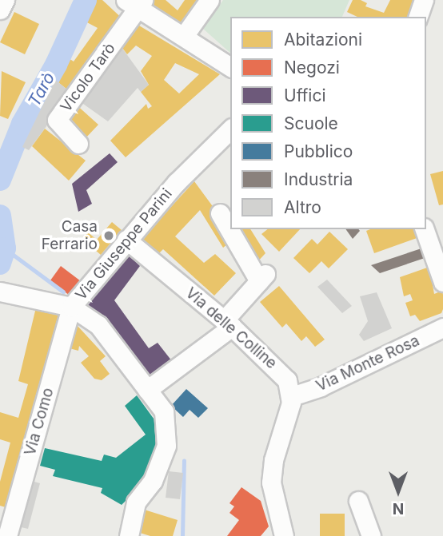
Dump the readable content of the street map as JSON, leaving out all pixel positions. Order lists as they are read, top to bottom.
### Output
{
  "streets": {
    "street": [
      "Vicolo Tarò",
      "Via Giuseppe Parini",
      "Via delle Colline",
      "Via Monte Rosa",
      "Via Como"
    ]
  },
  "crossings": [
    ["Via Giuseppe Parini", "Via delle Colline"],
    ["Via Giuseppe Parini", "Via Como"],
    ["Via delle Colline", "Via Monte Rosa"]
  ],
  "water": ["Tarò"],
  "places": ["Casa Ferrario"],
  "legend": [
    "Abitazioni",
    "Negozi",
    "Uffici",
    "Scuole",
    "Pubblico",
    "Industria",
    "Altro"
  ],
  "north": "bottom"
}
